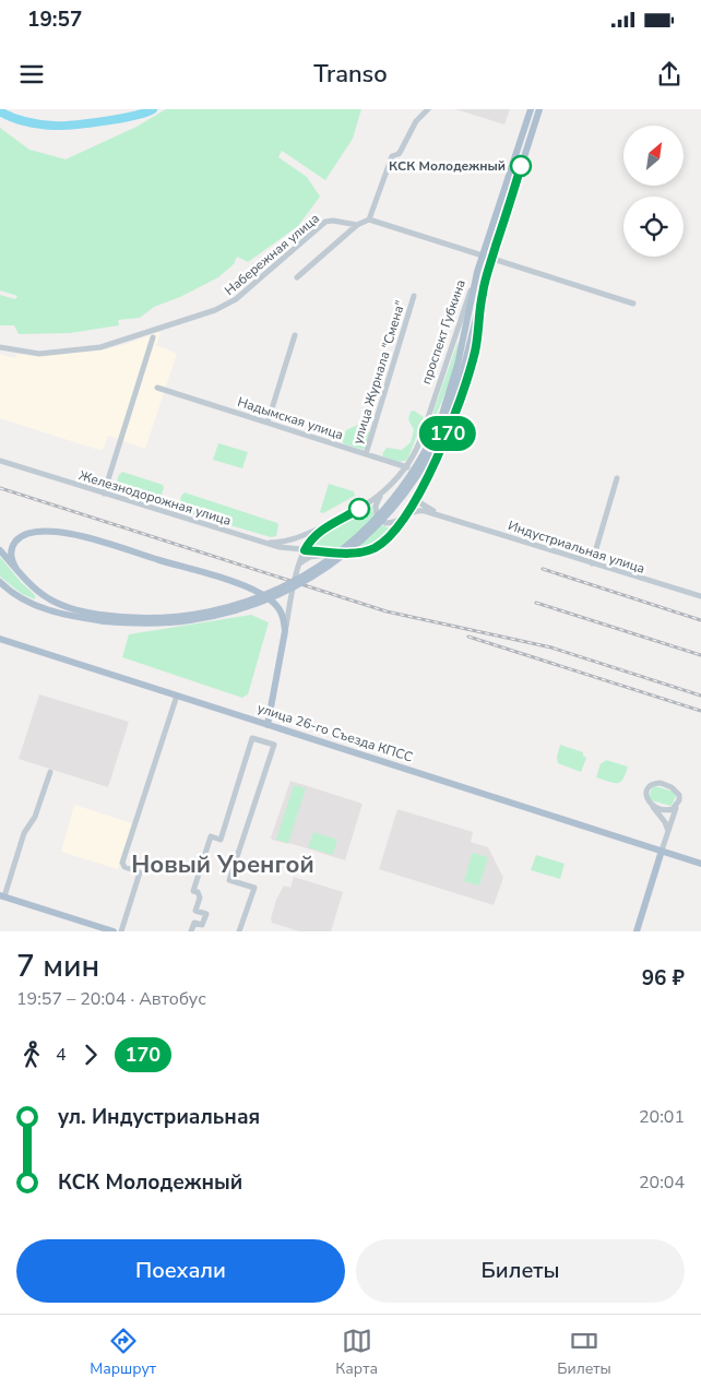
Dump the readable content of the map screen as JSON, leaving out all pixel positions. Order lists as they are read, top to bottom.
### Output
{
  "streets": {
    "main road": ["проспект Губкина", "улица 26-го Съезда КПСС"],
    "street": [
      "Набережная улица",
      "улица Журнала \"Смена\"",
      "Надымская улица",
      "Железнодорожная улица",
      "Индустриальная улица"
    ]
  },
  "crossings": [
    ["проспект Губкина", "Надымская улица"],
    ["проспект Губкина", "Железнодорожная улица"],
    ["проспект Губкина", "Индустриальная улица"],
    ["улица Журнала \"Смена\"", "Надымская улица"]
  ],
  "districts": ["Новый Уренгой"],
  "places": ["КСК Молодежный"],
  "lines": ["bus line 170"],
  "north": "top right",
  "page": {
    "status": "19:57",
    "header": "Transo",
    "on_map": "170",
    "heading": ["7 мин", "19:57 – 20:04 · Автобус", "96 ₽"],
    "legs": ["4", "170"],
    "list": [
      {
        "name": "ул. Индустриальная",
        "value": "20:01"
      },
      {
        "name": "КСК Молодежный",
        "value": "20:04"
      }
    ],
    "buttons": ["Поехали", "Билеты"],
    "tabs": ["Маршрут", "Карта", "Билеты"]
  }
}
